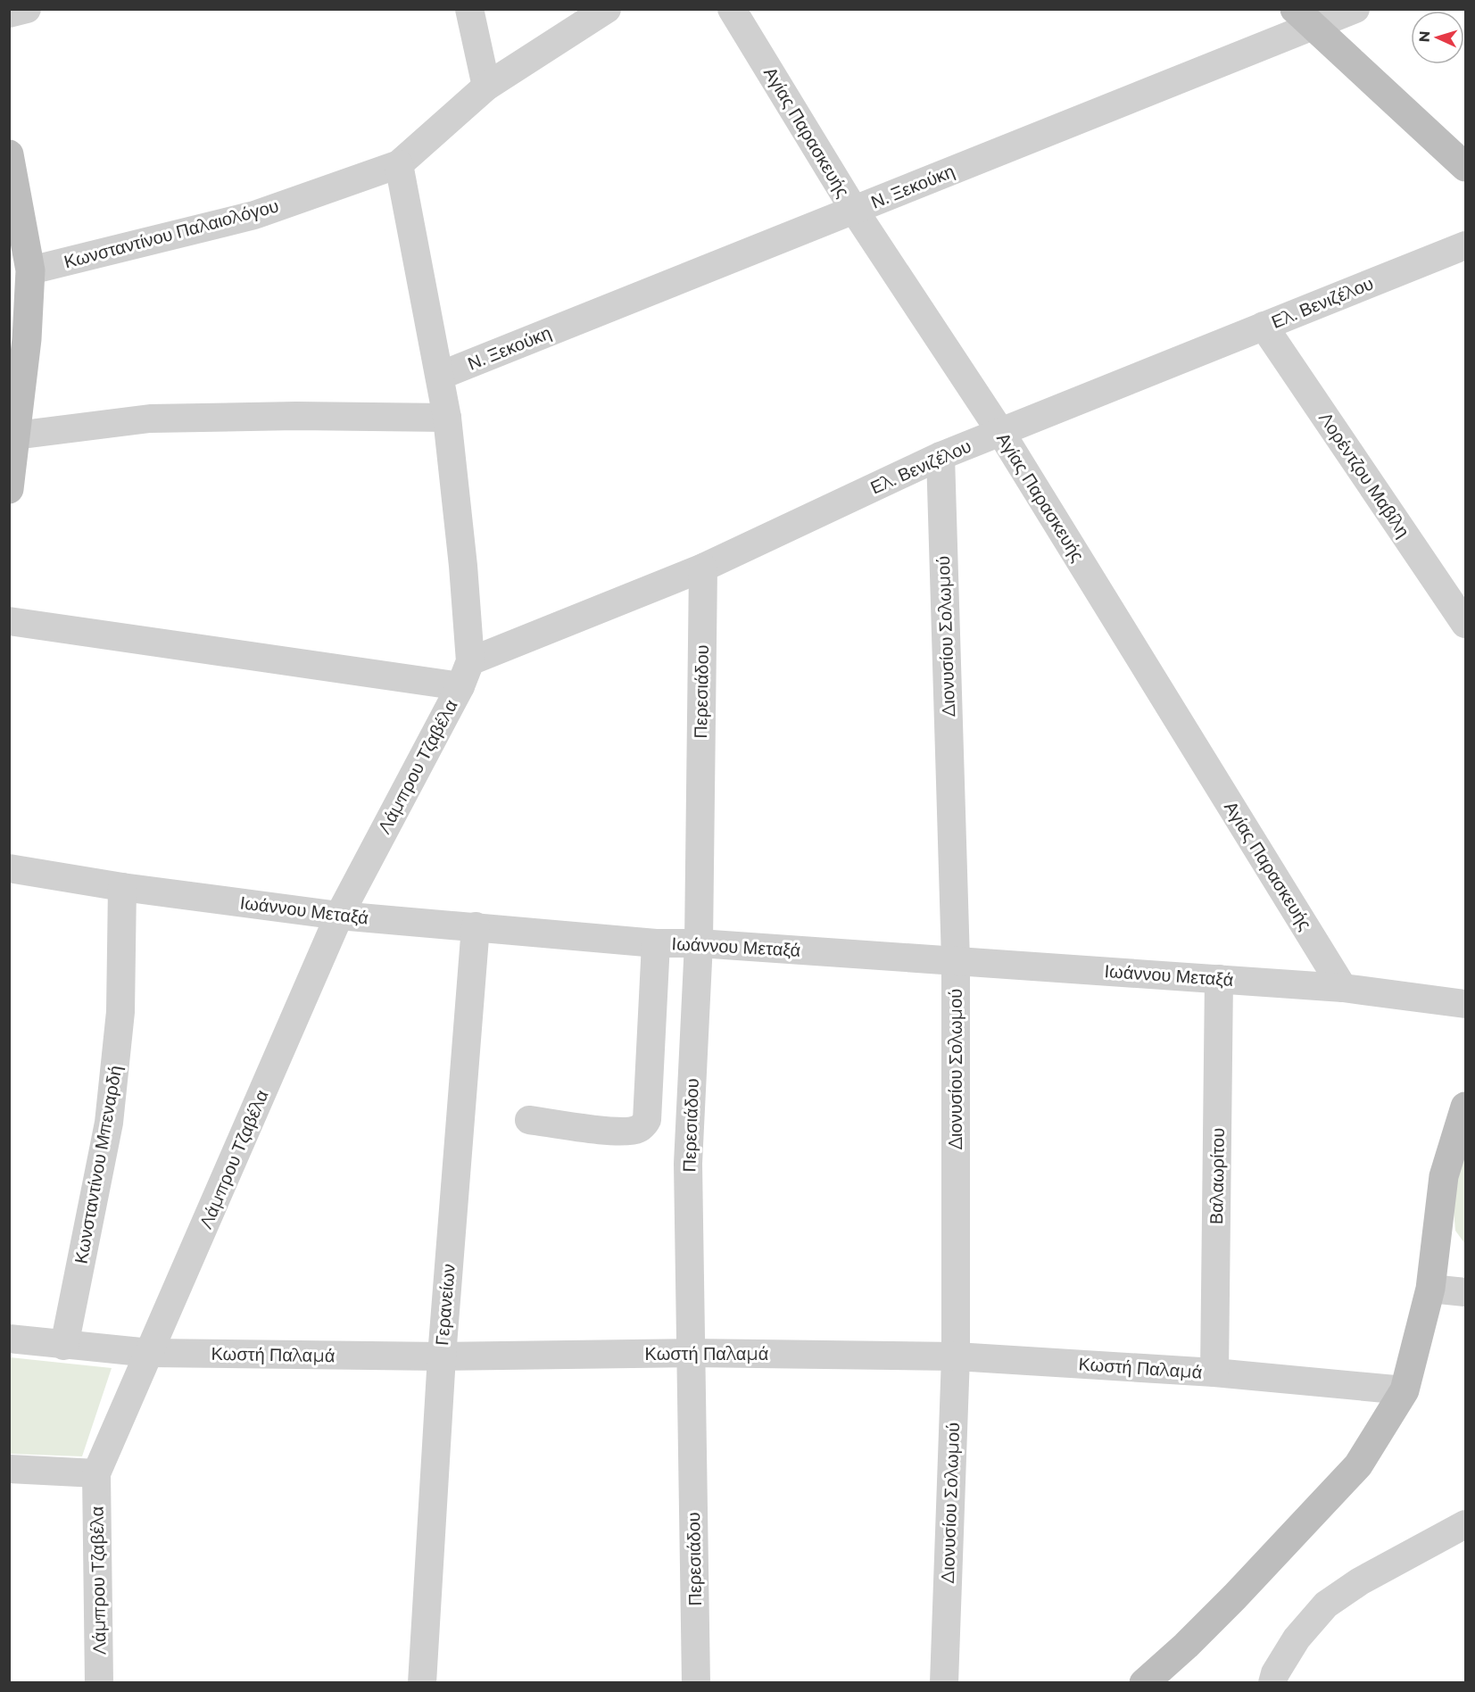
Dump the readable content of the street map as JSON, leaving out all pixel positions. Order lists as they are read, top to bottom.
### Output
{
  "streets": {
    "street": [
      "Αγίας Παρασκευής",
      "Ν. Ξεκούκη",
      "Κωνσταντίνου Παλαιολόγου",
      "Ελ. Βενιζέλου",
      "Λορέντζου Μαβίλη",
      "Διονυσίου Σολωμού",
      "Περεσιάδου",
      "Λάμπρου Τζαβέλα",
      "Ιωάννου Μεταξά",
      "Κωνσταντίνου Μπεναρδή",
      "Βαλαωρίτου",
      "Γερανείων",
      "Κωστή Παλαμά"
    ]
  },
  "crossings": [
    ["Αγίας Παρασκευής", "Ν. Ξεκούκη"],
    ["Αγίας Παρασκευής", "Ελ. Βενιζέλου"],
    ["Αγίας Παρασκευής", "Ιωάννου Μεταξά"],
    ["Ελ. Βενιζέλου", "Λορέντζου Μαβίλη"],
    ["Ελ. Βενιζέλου", "Διονυσίου Σολωμού"],
    ["Ελ. Βενιζέλου", "Περεσιάδου"],
    ["Ελ. Βενιζέλου", "Λάμπρου Τζαβέλα"],
    ["Διονυσίου Σολωμού", "Ιωάννου Μεταξά"],
    ["Διονυσίου Σολωμού", "Κωστή Παλαμά"],
    ["Περεσιάδου", "Ιωάννου Μεταξά"],
    ["Περεσιάδου", "Κωστή Παλαμά"],
    ["Λάμπρου Τζαβέλα", "Ιωάννου Μεταξά"],
    ["Λάμπρου Τζαβέλα", "Κωστή Παλαμά"],
    ["Ιωάννου Μεταξά", "Κωνσταντίνου Μπεναρδή"],
    ["Ιωάννου Μεταξά", "Βαλαωρίτου"],
    ["Ιωάννου Μεταξά", "Γερανείων"],
    ["Κωνσταντίνου Μπεναρδή", "Κωστή Παλαμά"],
    ["Βαλαωρίτου", "Κωστή Παλαμά"],
    ["Γερανείων", "Κωστή Παλαμά"]
  ],
  "north": "left"
}
